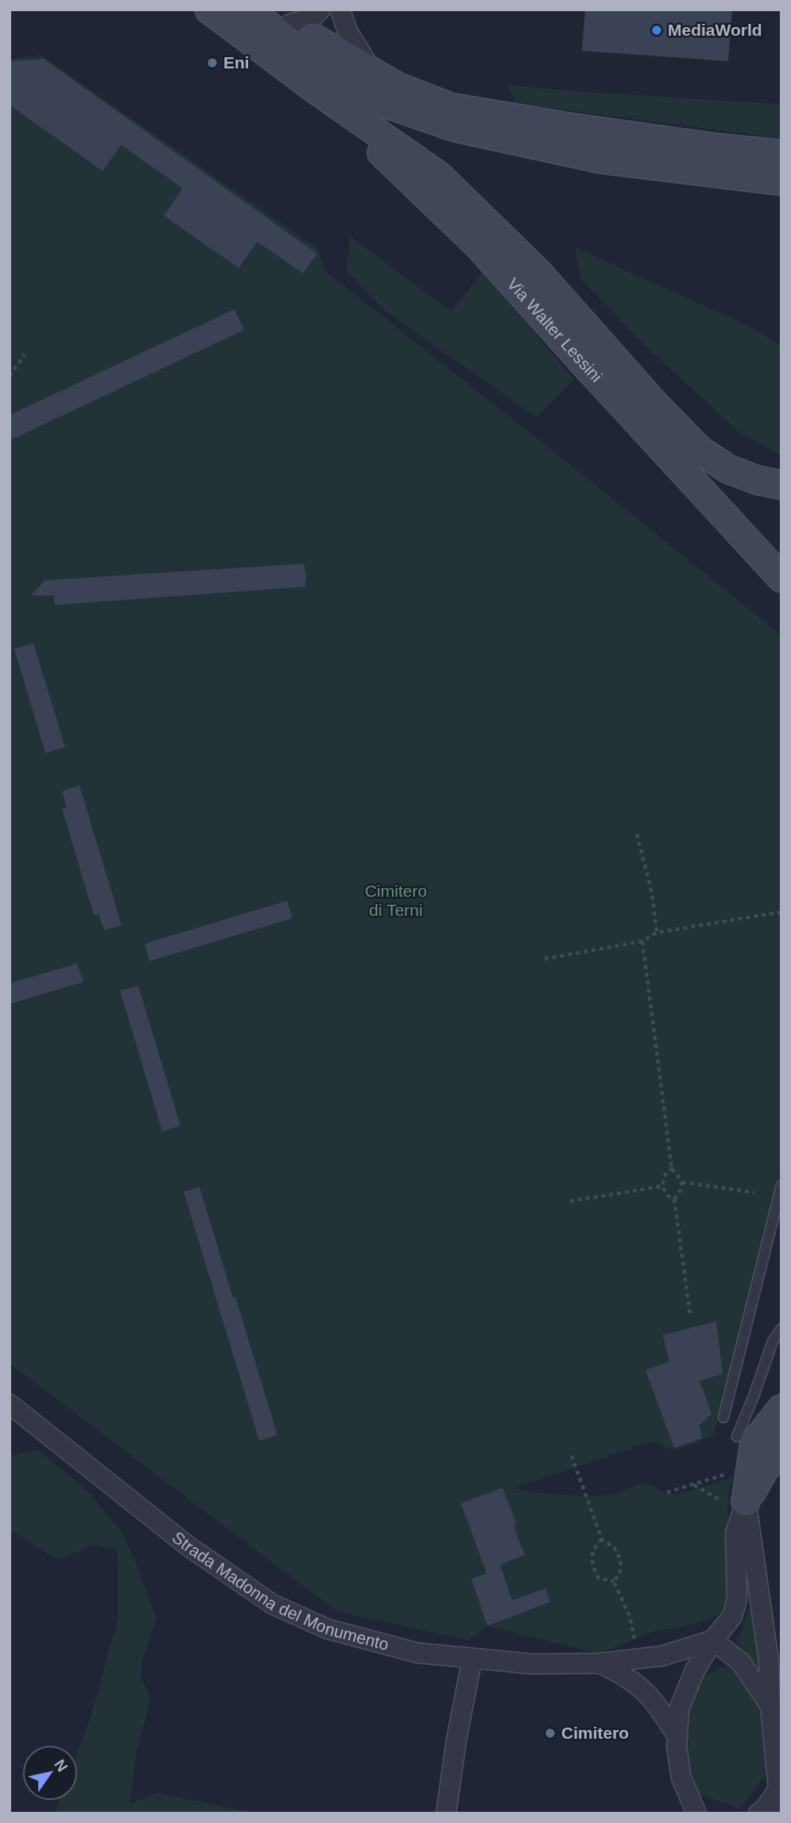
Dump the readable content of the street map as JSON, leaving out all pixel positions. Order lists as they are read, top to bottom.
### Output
{
  "streets": {
    "main road": ["Via Walter Lessini"],
    "street": ["Strada Madonna del Monumento"]
  },
  "parks": ["Cimitero di Terni"],
  "places": ["MediaWorld", "Eni", "Cimitero"],
  "north": "top right"
}
